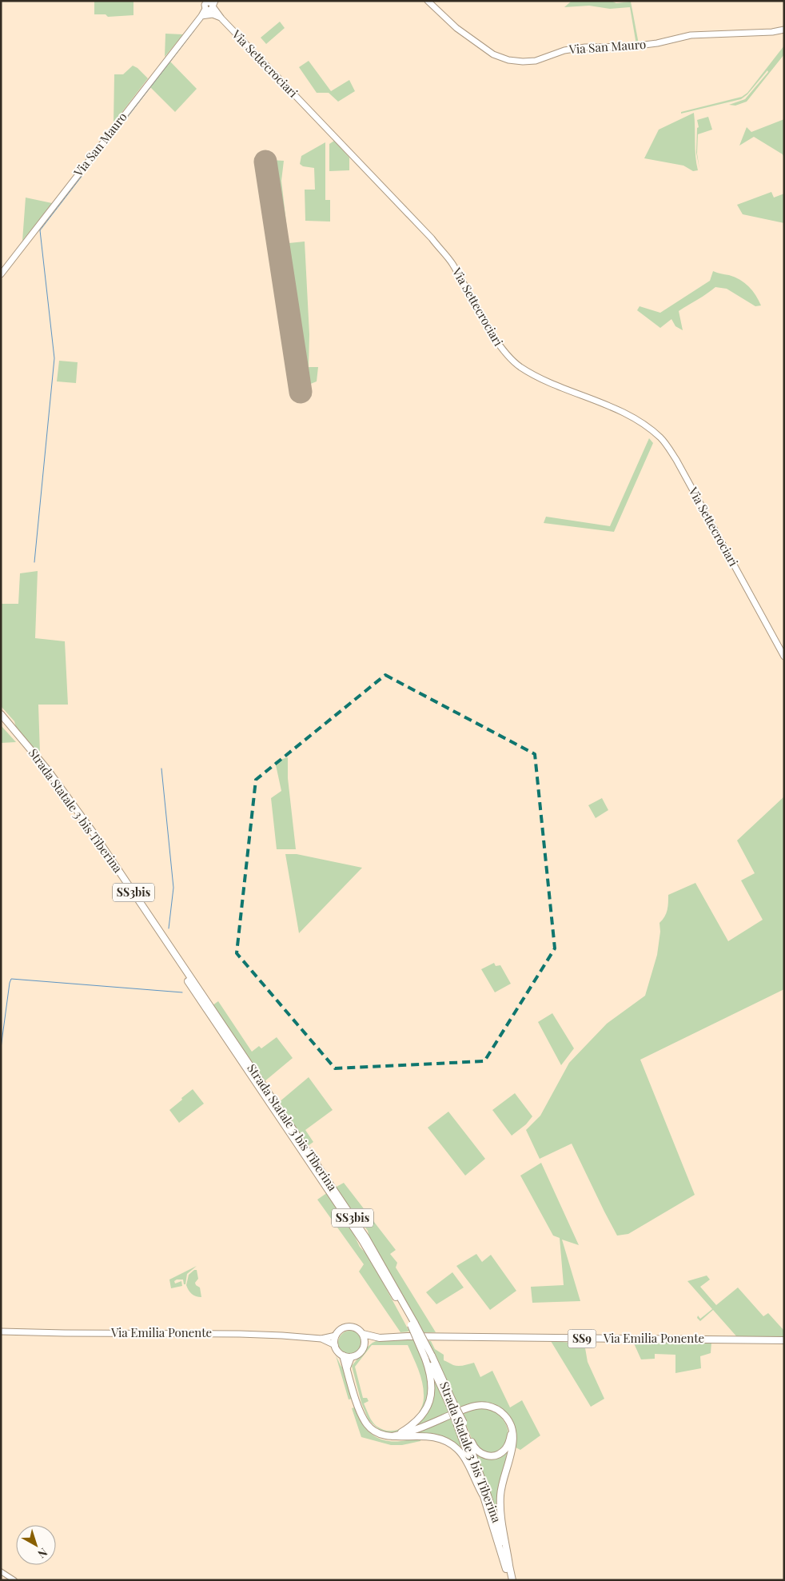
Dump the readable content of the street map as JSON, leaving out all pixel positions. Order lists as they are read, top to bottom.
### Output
{
  "streets": {
    "main road": [
      "Via San Mauro",
      "Via Settecrociari",
      "Strada Statale 3 bis Tiberina",
      "SS3bis",
      "Via Emilia Ponente",
      "SS9"
    ]
  },
  "crossings": [
    ["Via San Mauro", "Via Settecrociari"]
  ],
  "north": "bottom right"
}
